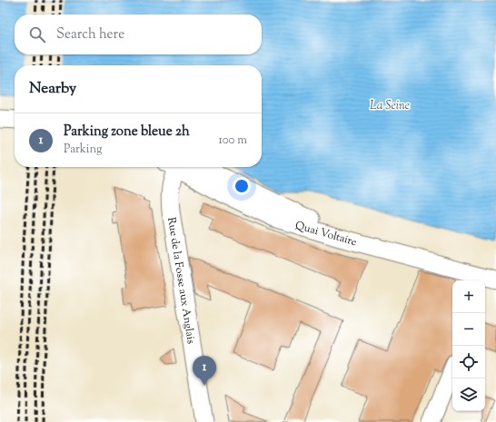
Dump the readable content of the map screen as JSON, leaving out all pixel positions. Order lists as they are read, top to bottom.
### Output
{
  "streets": {
    "street": ["Quai Voltaire", "Rue de la Fosse aux Anglais"]
  },
  "water": ["La Seine"],
  "page": {
    "search": "Search here",
    "heading": "Nearby",
    "list": [
      {
        "mark": "1",
        "name": "Parking zone bleue 2h",
        "note": "Parking",
        "value": "100 m"
      }
    ],
    "map_buttons": ["+", "−"],
    "pins": "1"
  }
}
